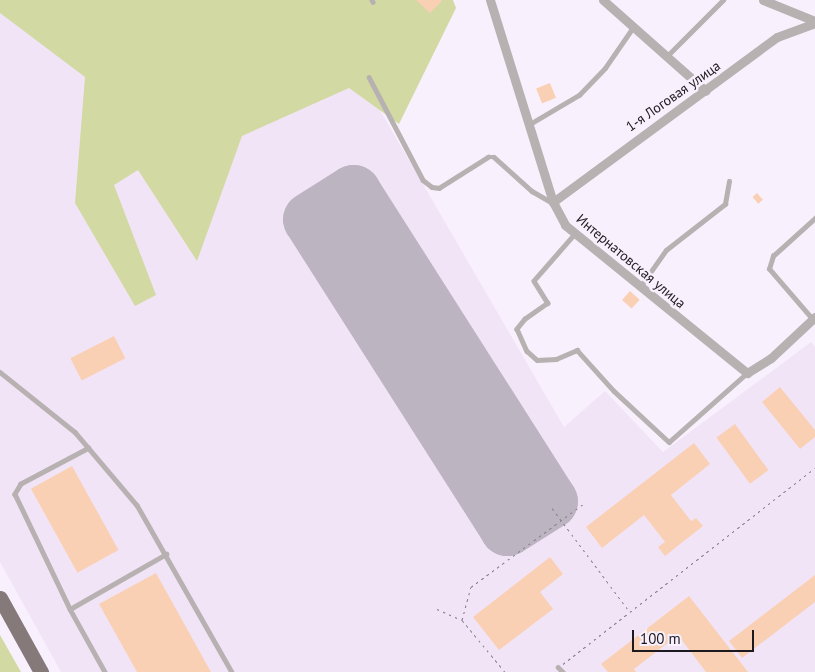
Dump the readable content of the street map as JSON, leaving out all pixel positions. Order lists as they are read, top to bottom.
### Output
{
  "streets": {
    "street": ["1-я Логовая улица", "Интернатовская улица"]
  },
  "crossings": [
    ["1-я Логовая улица", "Интернатовская улица"]
  ],
  "scale_bar": "100 m"
}
